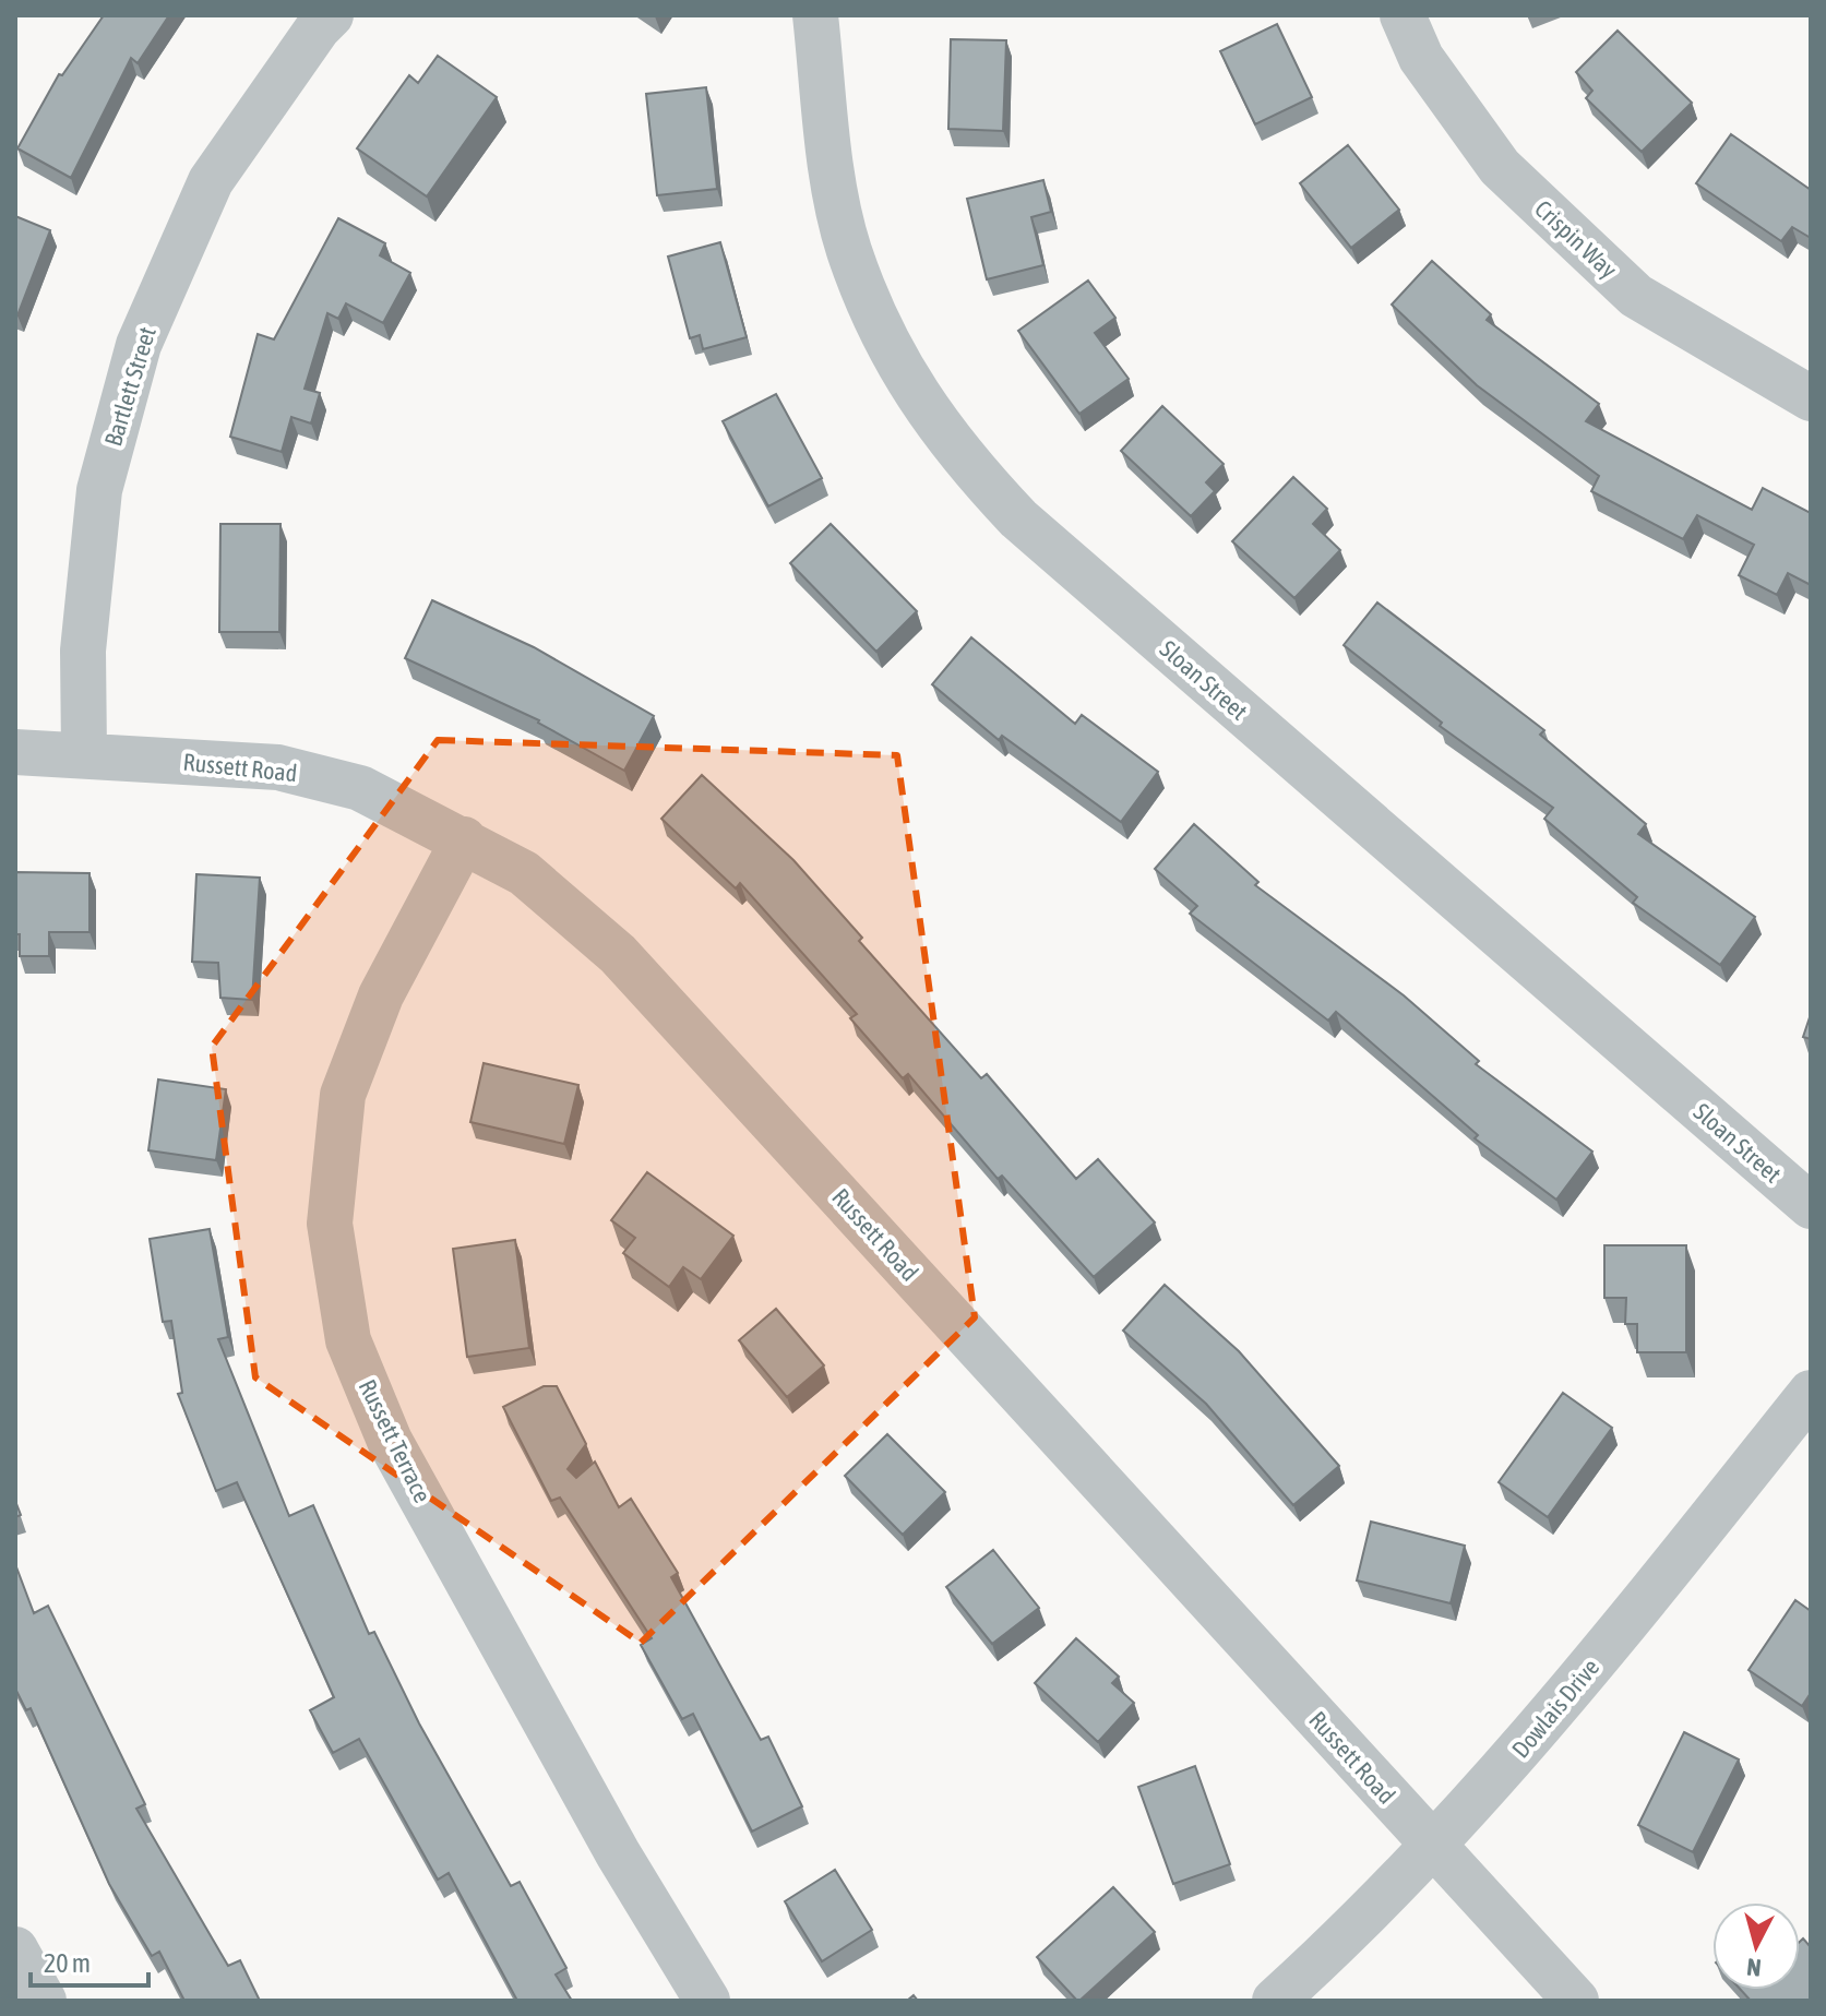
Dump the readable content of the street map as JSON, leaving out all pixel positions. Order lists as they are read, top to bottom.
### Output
{
  "streets": {
    "street": [
      "Crispin Way",
      "Bartlett Street",
      "Sloan Street",
      "Russett Road",
      "Russett Terrace",
      "Dowlais Drive"
    ]
  },
  "crossings": [
    ["Bartlett Street", "Russett Road"],
    ["Russett Road", "Russett Terrace"],
    ["Russett Road", "Dowlais Drive"]
  ],
  "scale_bar": "20 m",
  "north": "bottom"
}
